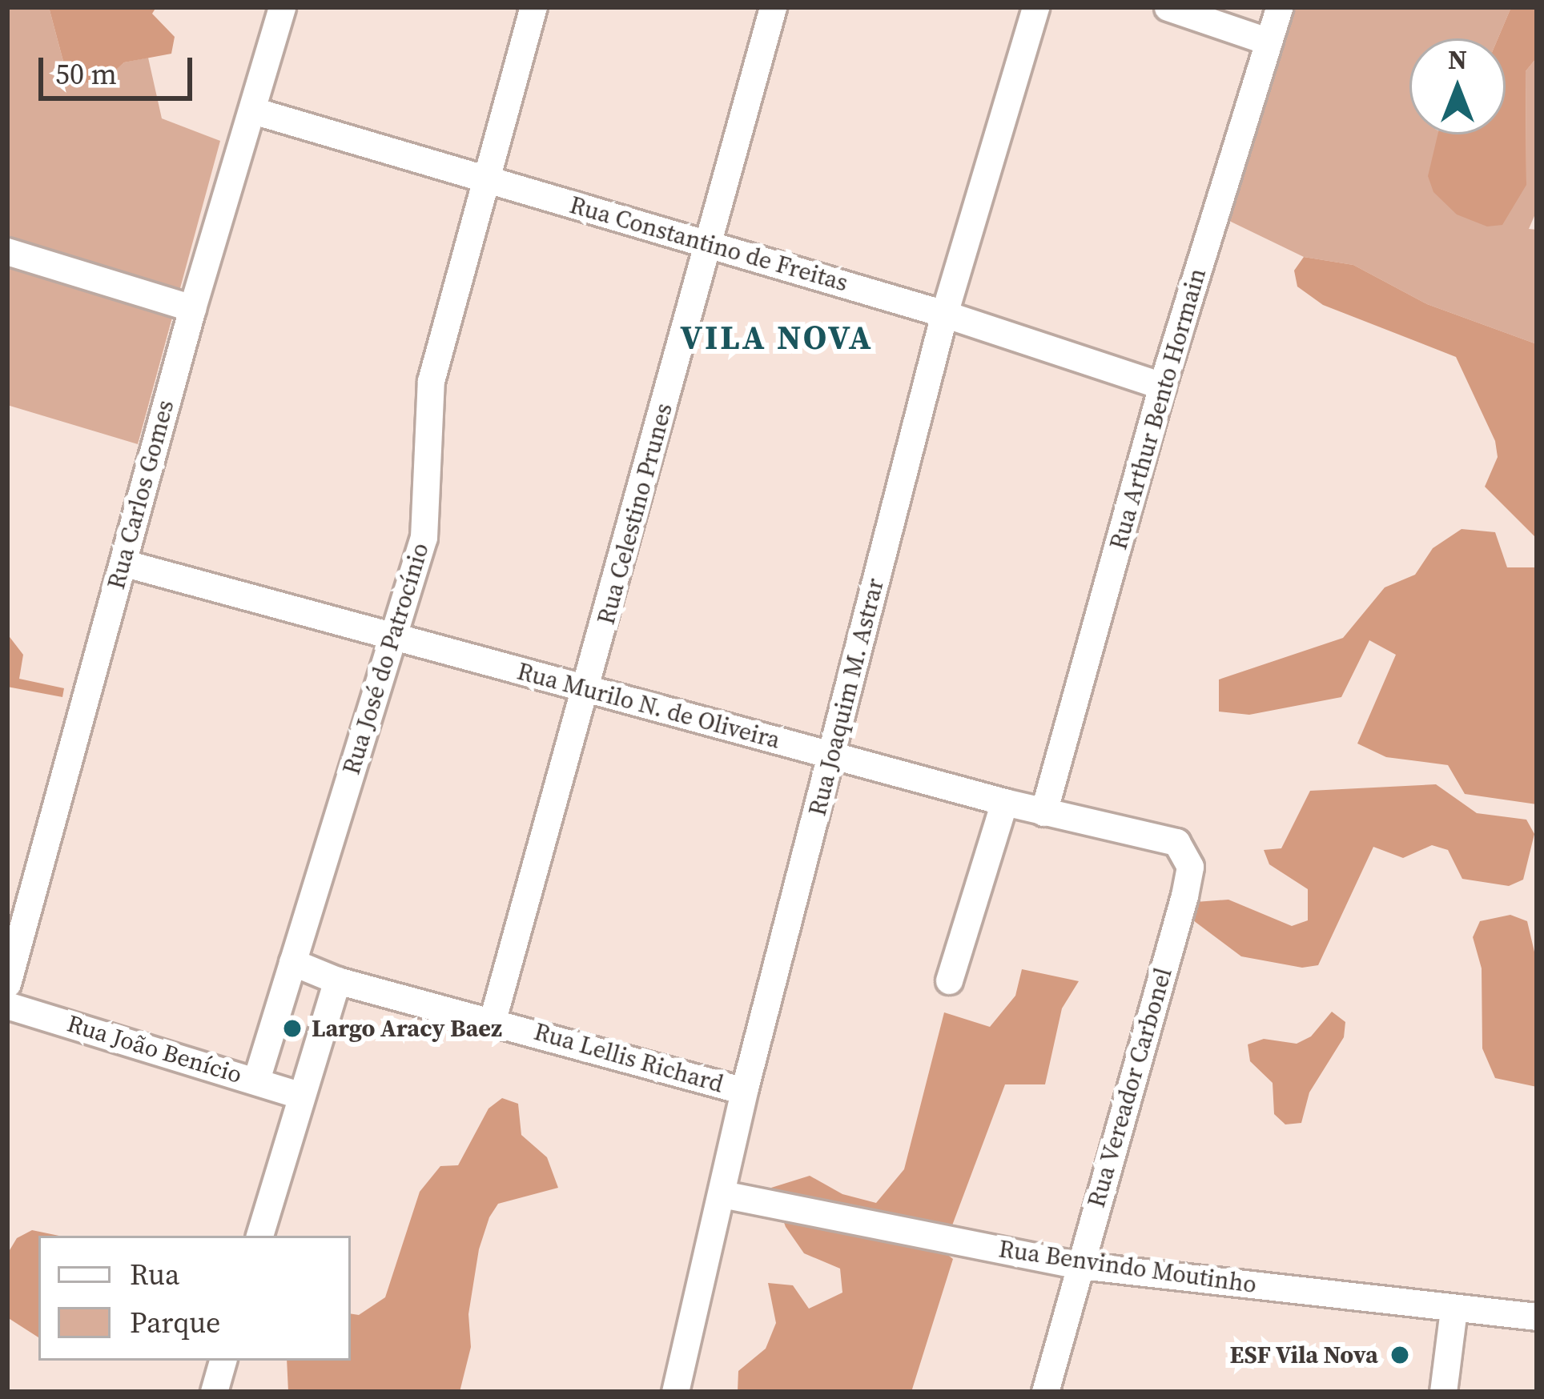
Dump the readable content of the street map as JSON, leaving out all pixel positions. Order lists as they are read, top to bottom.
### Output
{
  "streets": {
    "street": [
      "Rua Constantino de Freitas",
      "Rua Arthur Bento Hormain",
      "Rua Carlos Gomes",
      "Rua Celestino Prunes",
      "Rua José do Patrocínio",
      "Rua Joaquim M. Astrar",
      "Rua Murilo N. de Oliveira",
      "Rua João Benício",
      "Rua Lellis Richard",
      "Rua Vereador Carbonel",
      "Rua Benvindo Moutinho"
    ]
  },
  "crossings": [
    ["Rua Constantino de Freitas", "Rua Arthur Bento Hormain"],
    ["Rua Constantino de Freitas", "Rua Carlos Gomes"],
    ["Rua Constantino de Freitas", "Rua Celestino Prunes"],
    ["Rua Constantino de Freitas", "Rua José do Patrocínio"],
    ["Rua Constantino de Freitas", "Rua Joaquim M. Astrar"],
    ["Rua Arthur Bento Hormain", "Rua Murilo N. de Oliveira"],
    ["Rua Carlos Gomes", "Rua Murilo N. de Oliveira"],
    ["Rua Celestino Prunes", "Rua Murilo N. de Oliveira"],
    ["Rua Celestino Prunes", "Rua Lellis Richard"],
    ["Rua José do Patrocínio", "Rua Murilo N. de Oliveira"],
    ["Rua José do Patrocínio", "Rua João Benício"],
    ["Rua José do Patrocínio", "Rua Lellis Richard"],
    ["Rua Joaquim M. Astrar", "Rua Murilo N. de Oliveira"],
    ["Rua Joaquim M. Astrar", "Rua Lellis Richard"],
    ["Rua Joaquim M. Astrar", "Rua Benvindo Moutinho"],
    ["Rua Murilo N. de Oliveira", "Rua Vereador Carbonel"],
    ["Rua Vereador Carbonel", "Rua Benvindo Moutinho"]
  ],
  "districts": ["VILA NOVA"],
  "places": ["Largo Aracy Baez", "ESF Vila Nova"],
  "legend": ["Rua", "Parque"],
  "scale_bar": "50 m",
  "north": "top"
}
